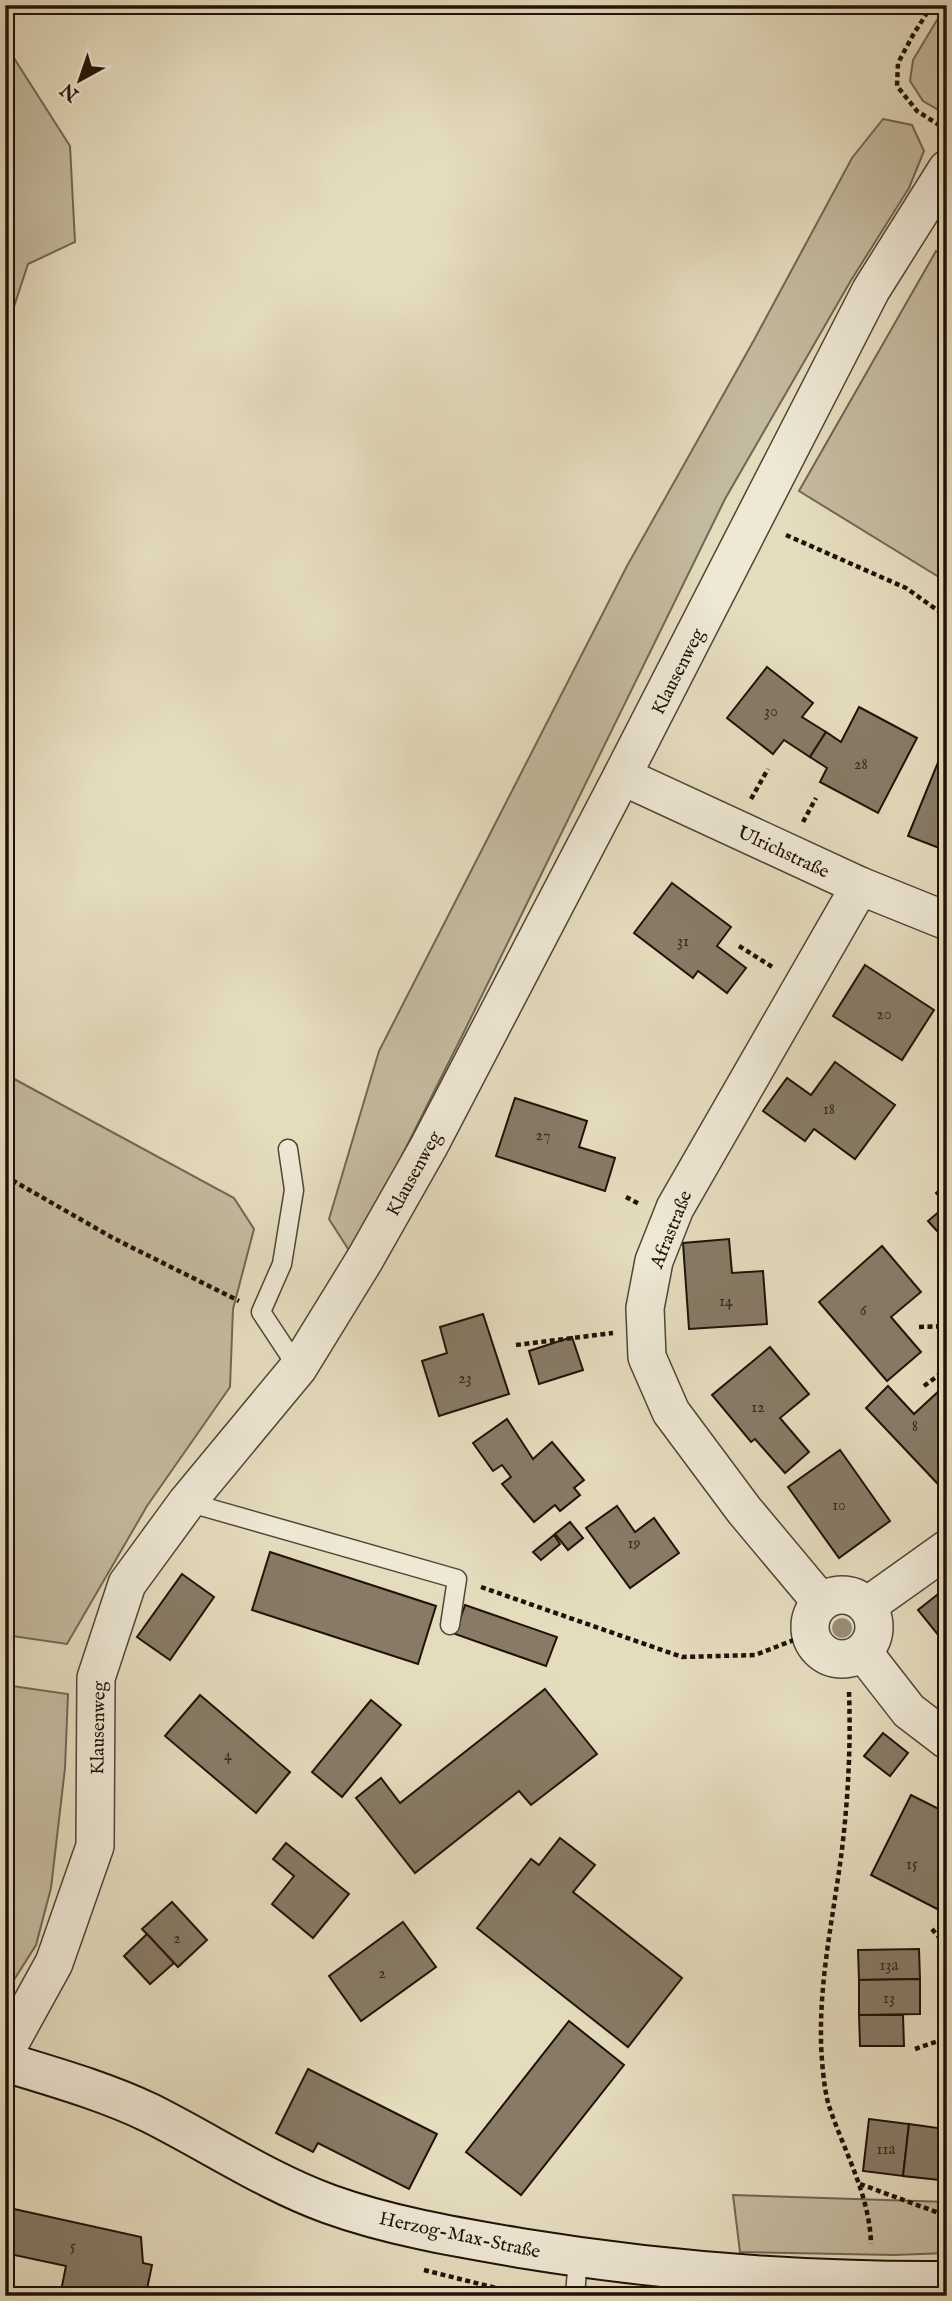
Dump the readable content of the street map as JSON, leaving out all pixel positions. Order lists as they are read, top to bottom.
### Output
{
  "streets": {
    "main road": ["Herzog-Max-Straße"],
    "street": ["Klausenweg", "Ulrichstraße", "Afrastraße"]
  },
  "crossings": [
    ["Klausenweg", "Ulrichstraße"],
    ["Ulrichstraße", "Afrastraße"]
  ],
  "house_numbers": [
    "30",
    "28",
    "31",
    "20",
    "18",
    "27",
    "14",
    "6",
    "23",
    "12",
    "8",
    "10",
    "19",
    "4",
    "15",
    "2",
    "13a",
    "2",
    "13",
    "11a",
    "5"
  ],
  "north": "bottom left"
}
